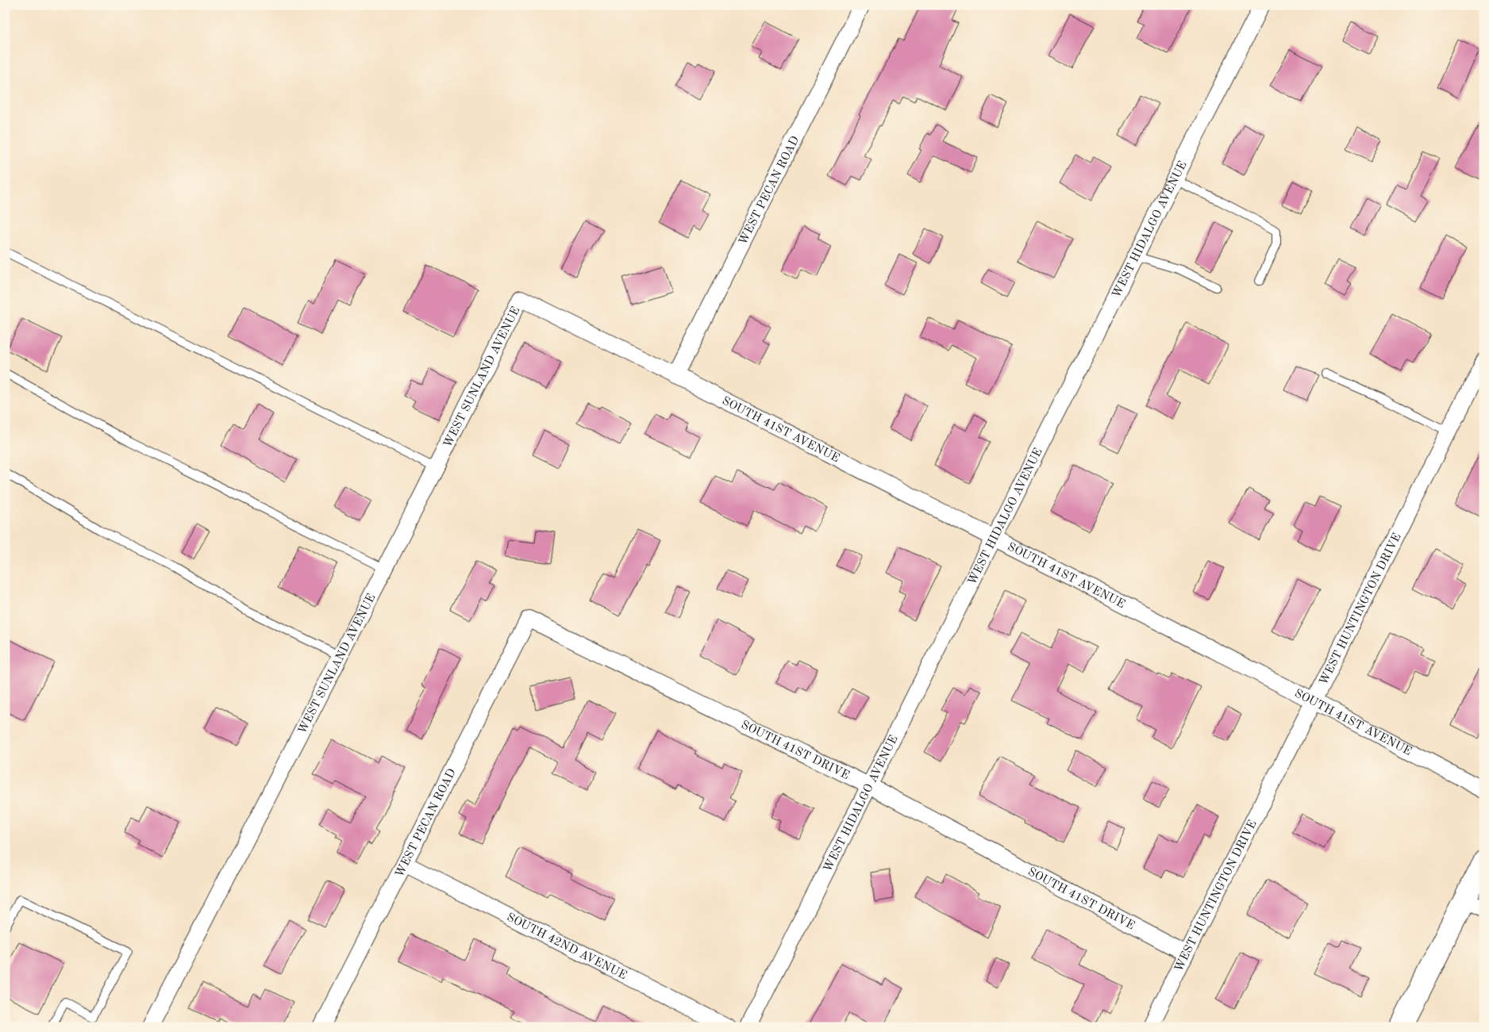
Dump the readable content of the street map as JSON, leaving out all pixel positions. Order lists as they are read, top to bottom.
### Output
{
  "streets": {
    "street": [
      "WEST PECAN ROAD",
      "WEST HIDALGO AVENUE",
      "WEST SUNLAND AVENUE",
      "SOUTH 41ST AVENUE",
      "WEST HUNTINGTON DRIVE",
      "SOUTH 41ST DRIVE",
      "SOUTH 42ND AVENUE"
    ]
  },
  "crossings": [
    ["WEST PECAN ROAD", "SOUTH 41ST AVENUE"],
    ["WEST PECAN ROAD", "SOUTH 41ST DRIVE"],
    ["WEST PECAN ROAD", "SOUTH 42ND AVENUE"],
    ["WEST HIDALGO AVENUE", "SOUTH 41ST AVENUE"],
    ["WEST HIDALGO AVENUE", "SOUTH 41ST DRIVE"],
    ["WEST SUNLAND AVENUE", "SOUTH 41ST AVENUE"],
    ["SOUTH 41ST AVENUE", "WEST HUNTINGTON DRIVE"],
    ["WEST HUNTINGTON DRIVE", "SOUTH 41ST DRIVE"]
  ]
}
